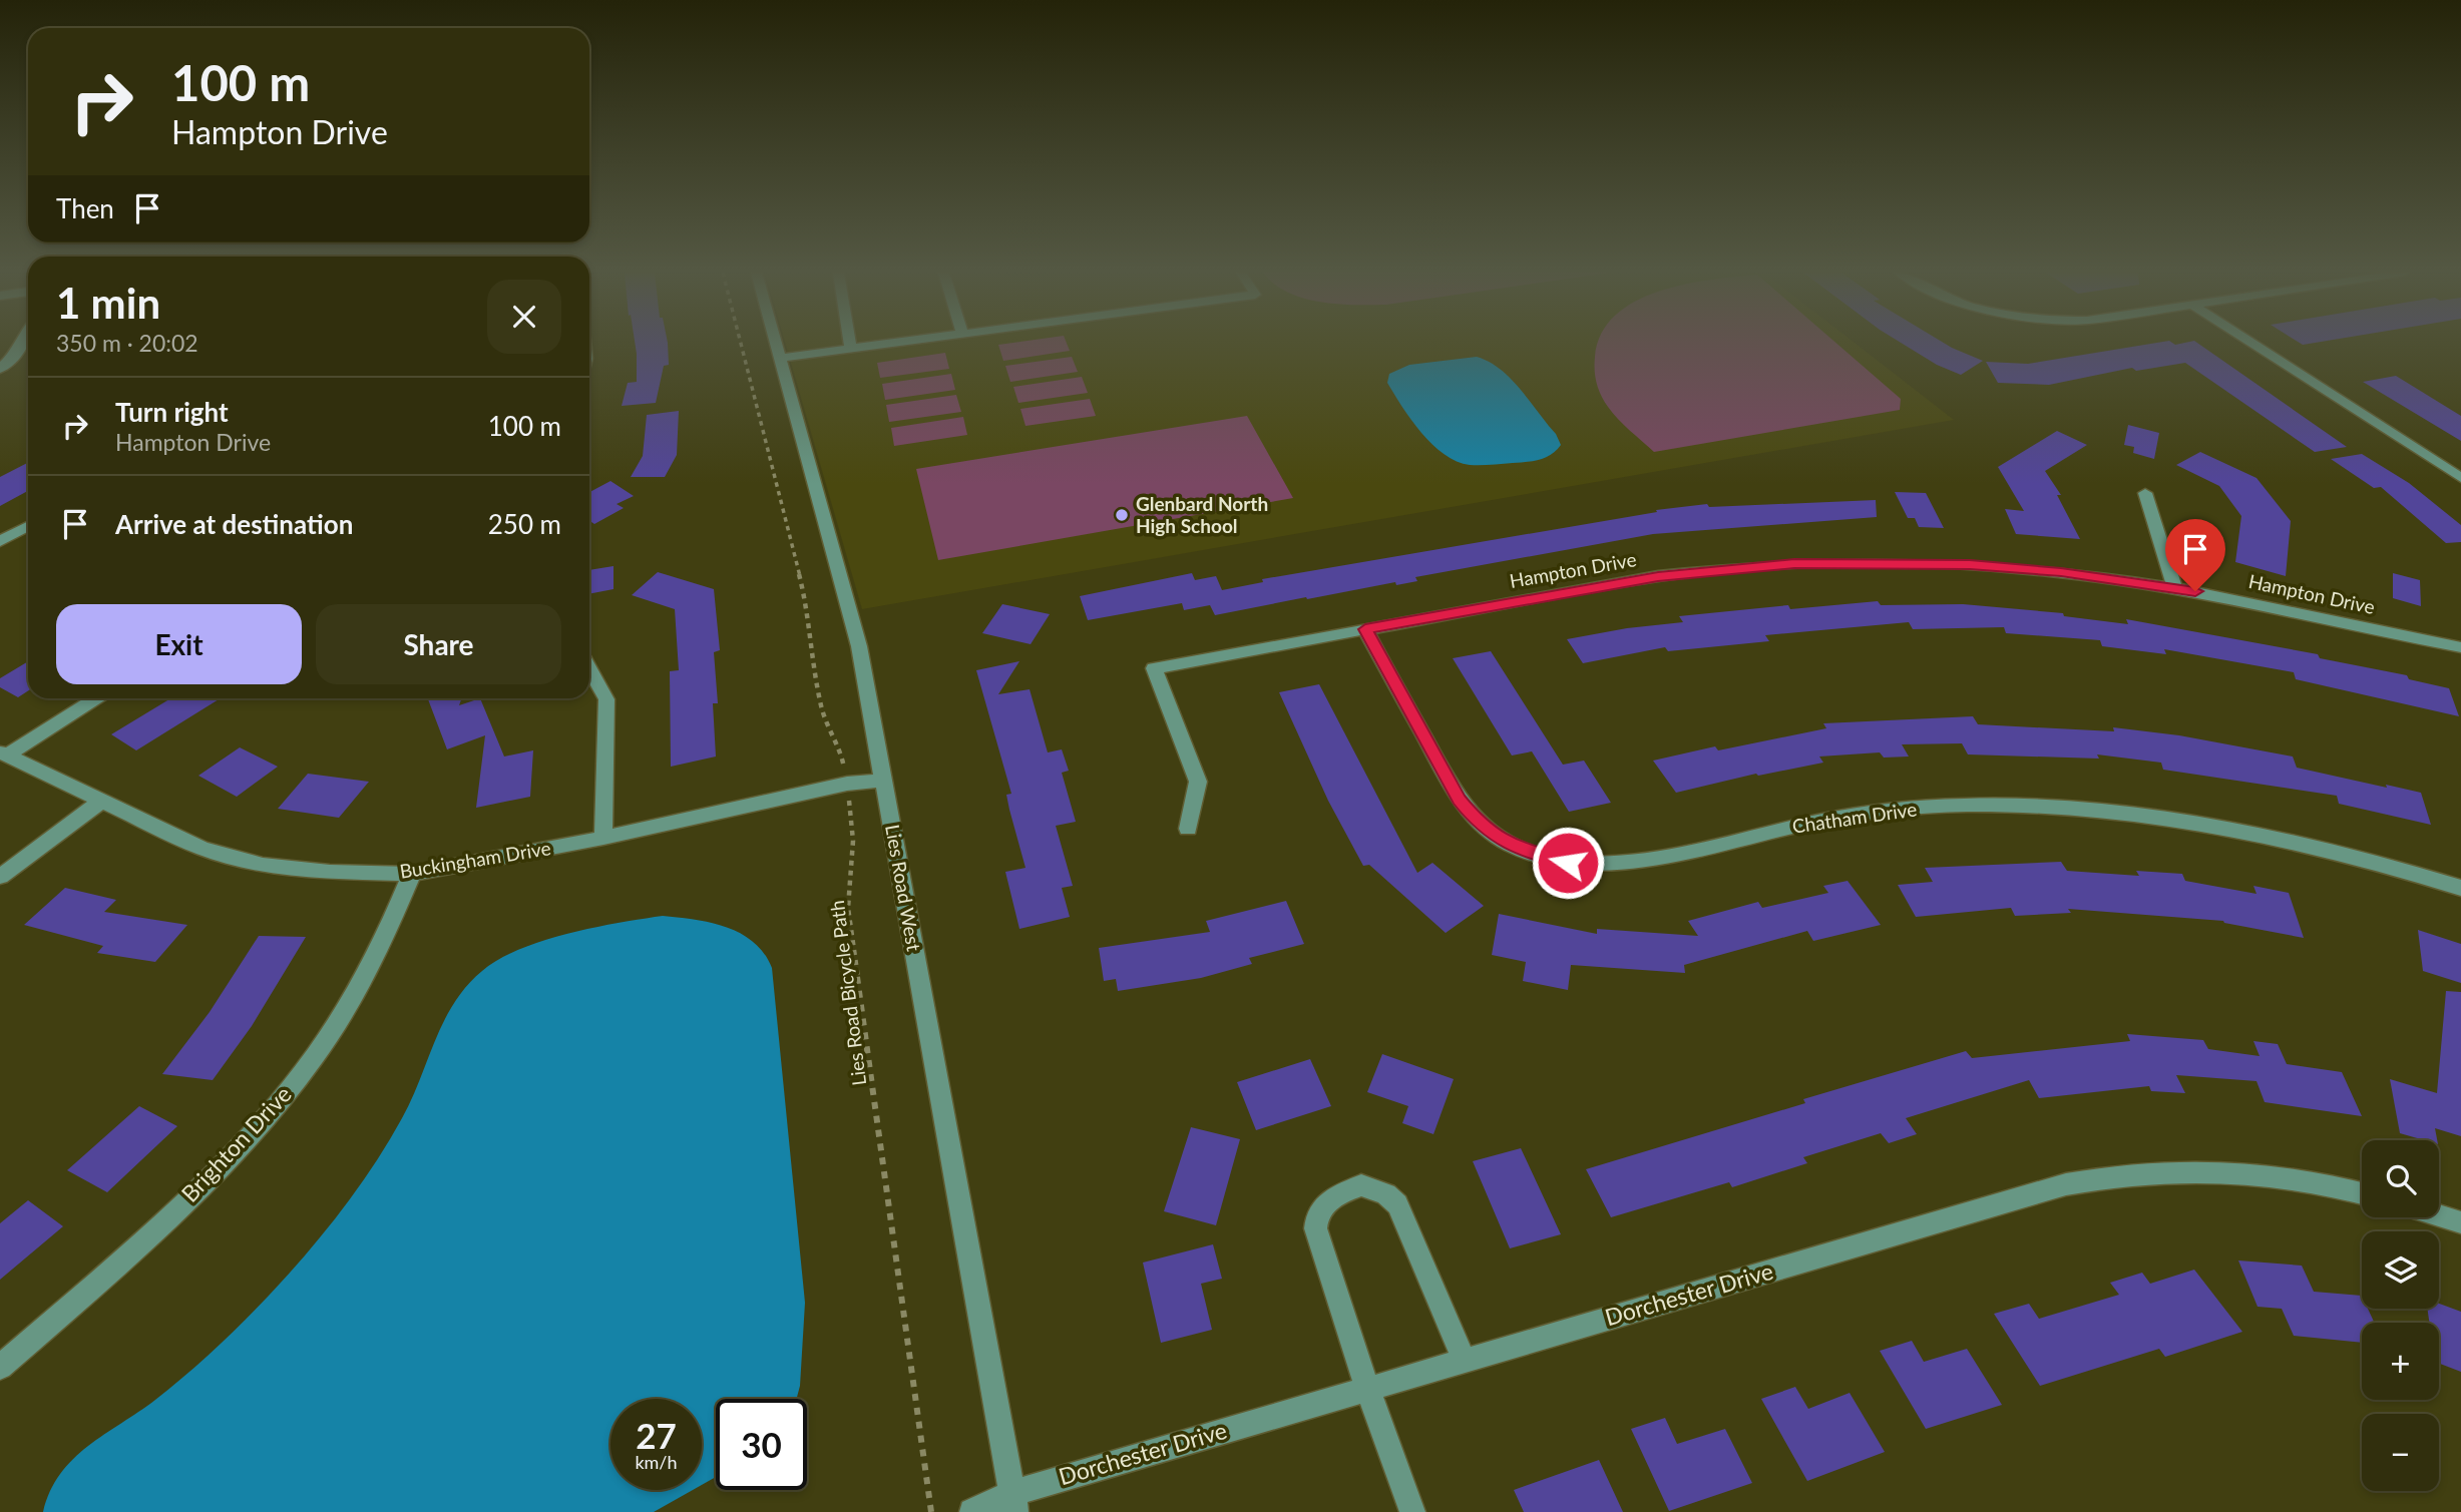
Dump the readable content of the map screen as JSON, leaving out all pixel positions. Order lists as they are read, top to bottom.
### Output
{
  "streets": {
    "street": [
      "Hampton Drive",
      "Chatham Drive",
      "Buckingham Drive",
      "Lies Road West",
      "Brighton Drive",
      "Dorchester Drive"
    ],
    "path": ["Lies Road Bicycle Path"]
  },
  "crossings": [
    ["Hampton Drive", "Chatham Drive"],
    ["Buckingham Drive", "Lies Road West"],
    ["Buckingham Drive", "Lies Road Bicycle Path"],
    ["Buckingham Drive", "Brighton Drive"],
    ["Lies Road West", "Dorchester Drive"]
  ],
  "places": ["Glenbard North High School"],
  "page": {
    "turn": ["100 m", "Hampton Drive"],
    "then": "Then",
    "heading": ["1 min", "350 m · 20:02"],
    "list": [
      {
        "name": "Turn right",
        "note": "Hampton Drive",
        "value": "100 m"
      },
      {
        "name": "Arrive at destination",
        "value": "250 m"
      }
    ],
    "buttons": ["Exit", "Share"],
    "map_buttons": ["+", "−"],
    "speed": "27 km/h",
    "limit": "30"
  }
}
